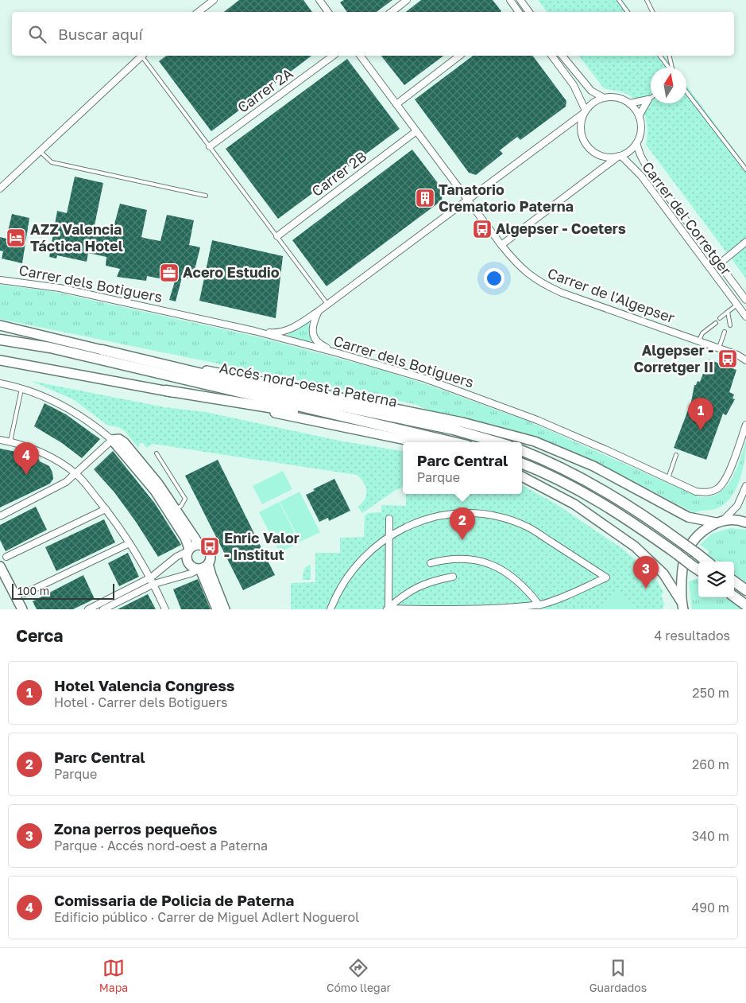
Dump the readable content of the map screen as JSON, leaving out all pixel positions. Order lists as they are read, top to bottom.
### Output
{
  "streets": {
    "main road": ["Accés nord-oest a Paterna"],
    "street": [
      "Carrer 2A",
      "Carrer 2B",
      "Carrer del Corretger",
      "Carrer dels Botiguers",
      "Carrer de l'Algepser"
    ]
  },
  "crossings": [
    ["Carrer 2B", "Carrer de l'Algepser"]
  ],
  "places": {
    "building": ["Tanatorio Crematorio Paterna"],
    "bus stop": ["Algepser - Coeters", "Algepser - Corretger II", "Enric Valor - Institut"],
    "hotel": ["AZZ Valencia Táctica Hotel"],
    "office": ["Acero Estudio"]
  },
  "scale_bar": "100 m",
  "north": "top",
  "page": {
    "search": "Buscar aquí",
    "pins": [
      "1",
      "4",
      "2",
      "3"
    ],
    "popup": ["Parc Central", "Parque"],
    "scale": "100 m",
    "heading": ["Cerca", "4 resultados"],
    "list": [
      {
        "mark": "1",
        "name": "Hotel Valencia Congress",
        "note": "Hotel · Carrer dels Botiguers",
        "value": "250 m"
      },
      {
        "mark": "2",
        "name": "Parc Central",
        "note": "Parque",
        "value": "260 m"
      },
      {
        "mark": "3",
        "name": "Zona perros pequeños",
        "note": "Parque · Accés nord-oest a Paterna",
        "value": "340 m"
      },
      {
        "mark": "4",
        "name": "Comissaria de Policia de Paterna",
        "note": "Edificio público · Carrer de Miguel Adlert Noguerol",
        "value": "490 m"
      }
    ],
    "nav": ["Mapa", "Cómo llegar", "Guardados"]
  }
}
